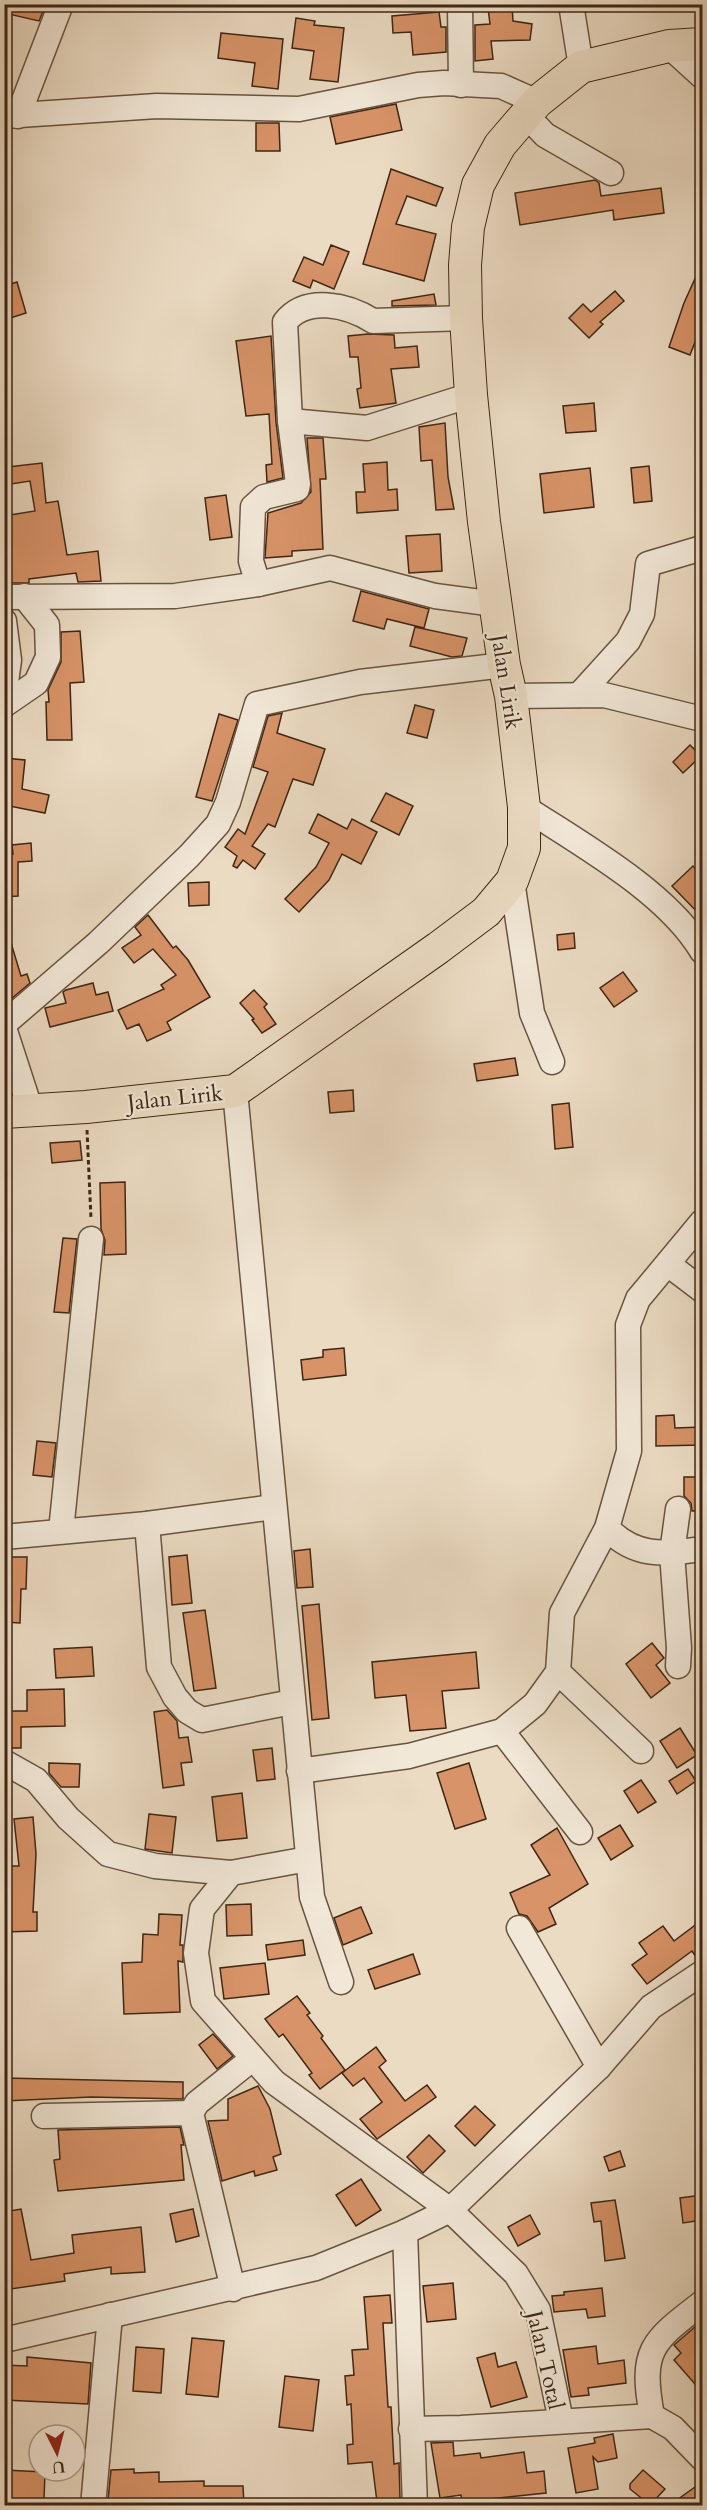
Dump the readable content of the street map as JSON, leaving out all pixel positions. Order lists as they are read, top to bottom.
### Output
{
  "streets": {
    "main road": ["Jalan Lirik"],
    "street": ["Jalan Total"]
  },
  "north": "bottom"
}
